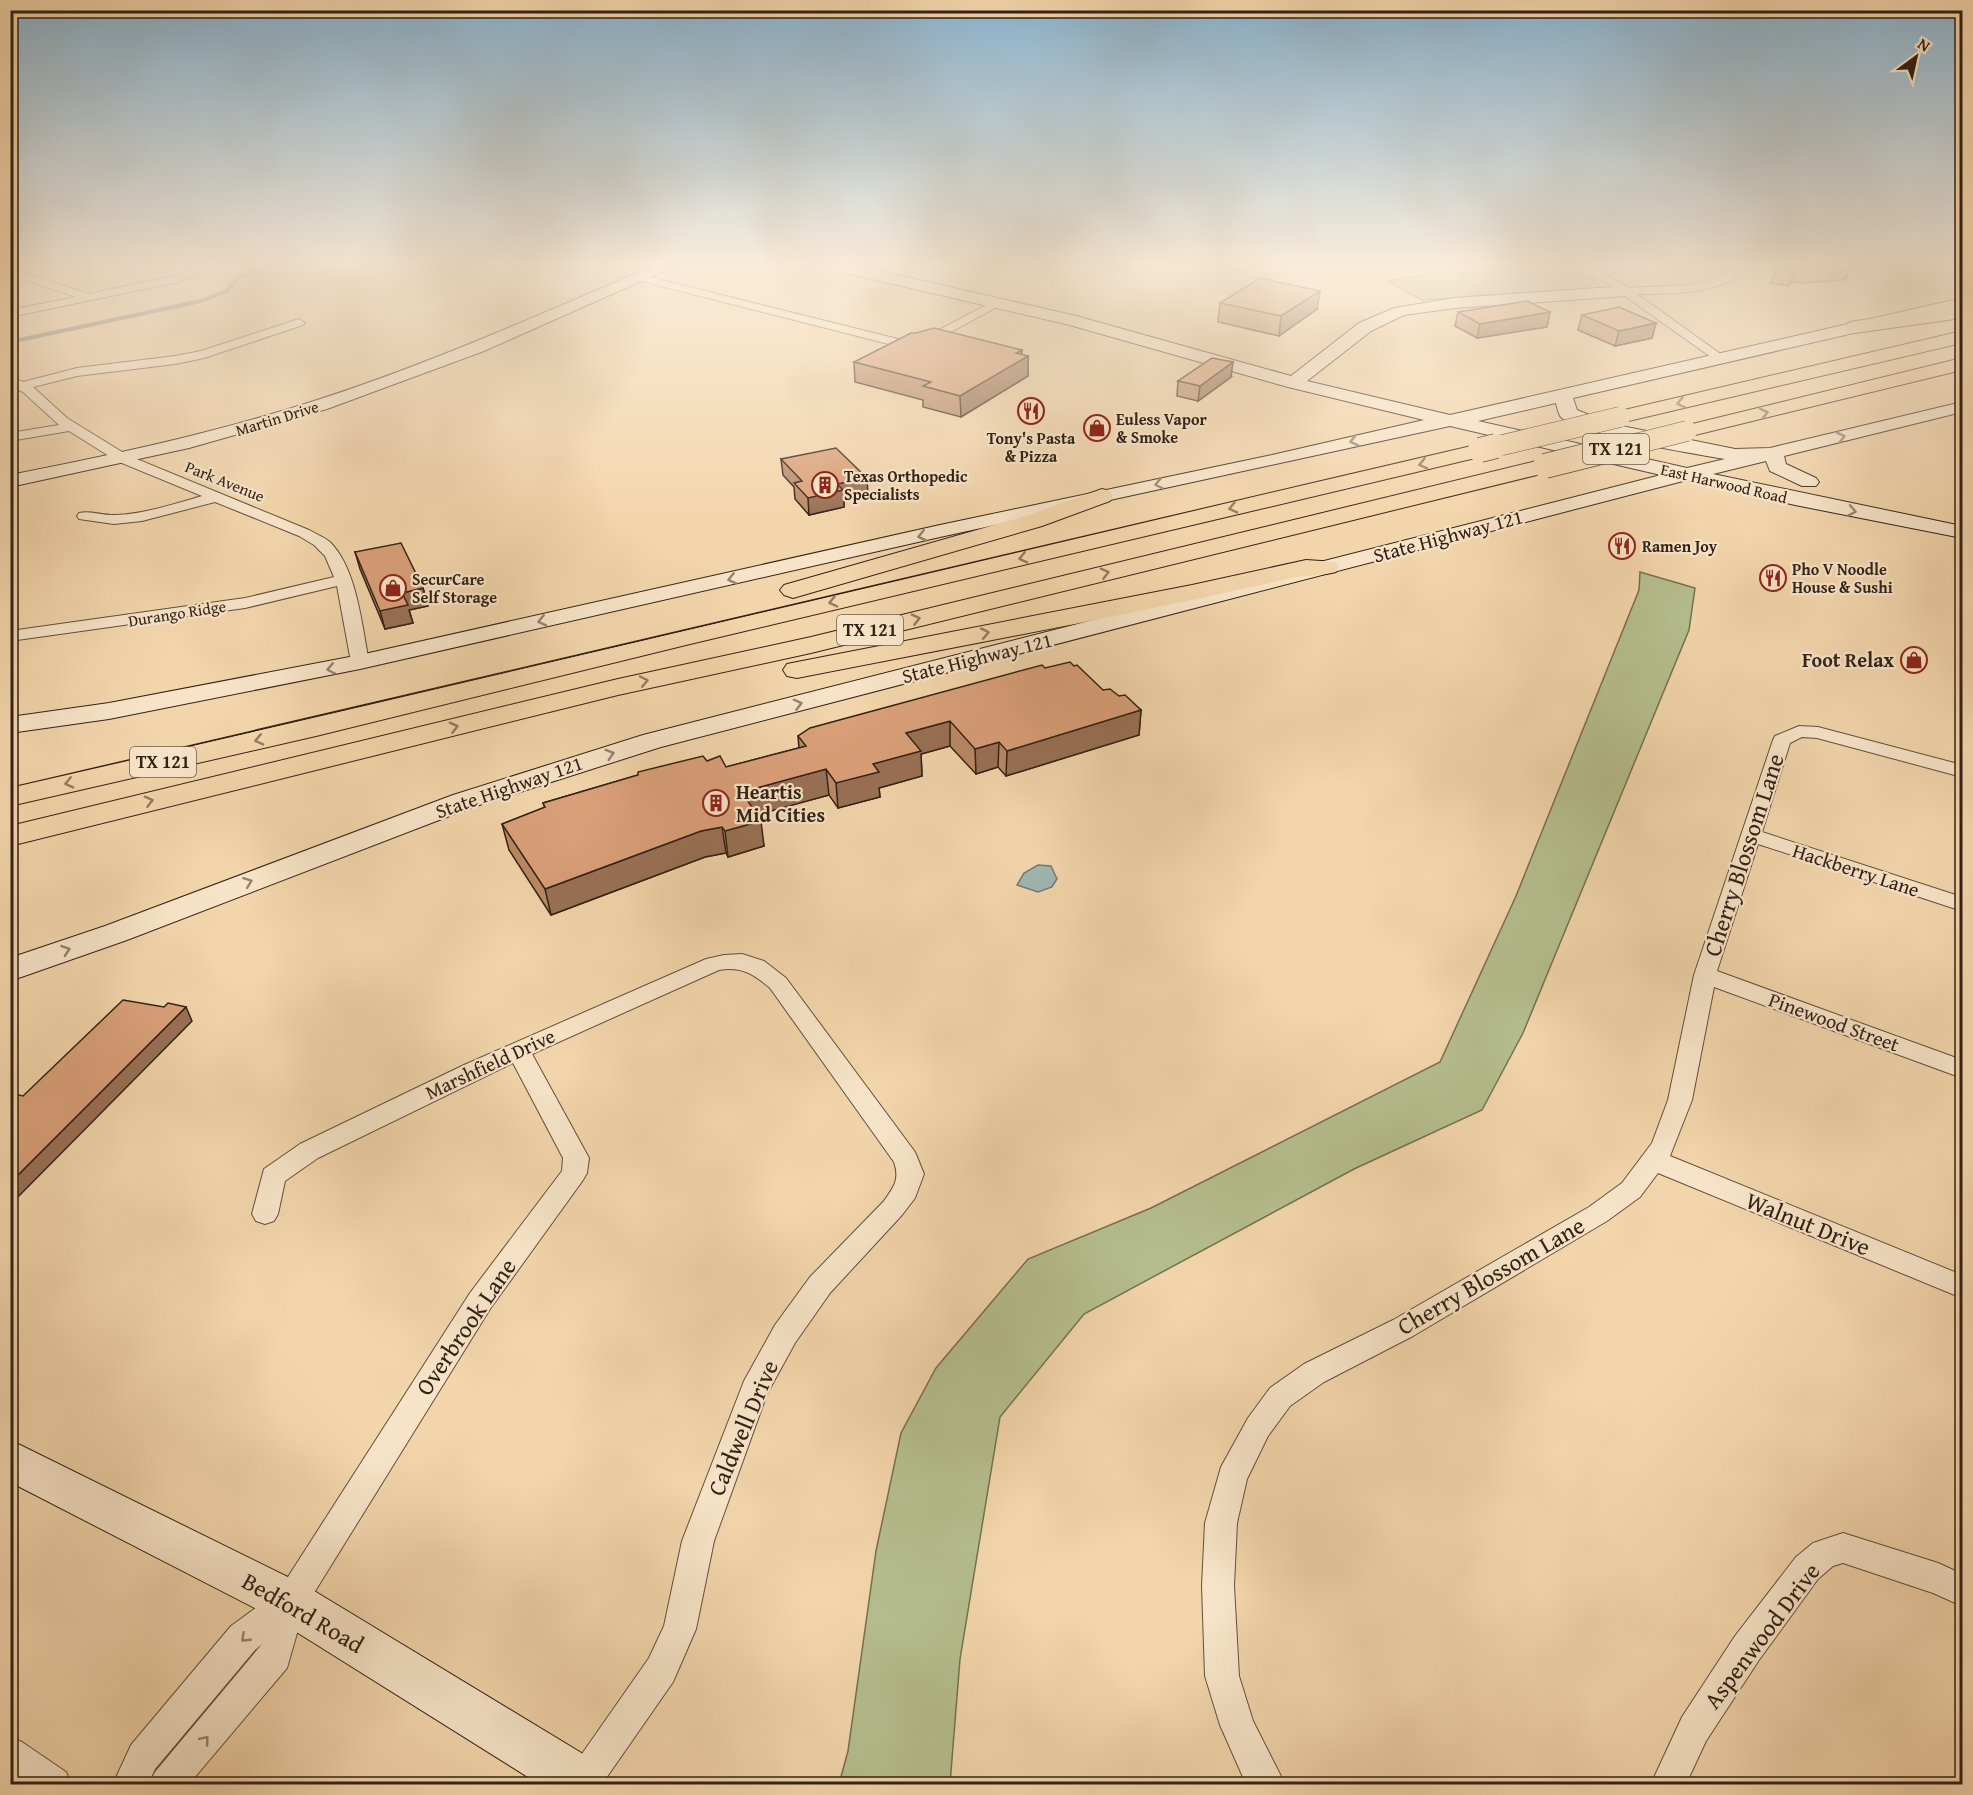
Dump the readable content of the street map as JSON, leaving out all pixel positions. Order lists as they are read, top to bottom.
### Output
{
  "streets": {
    "highway": ["TX 121"],
    "main road": [
      "Martin Drive",
      "East Harwood Road",
      "State Highway 121",
      "Bedford Road"
    ],
    "street": [
      "Park Avenue",
      "Durango Ridge",
      "Cherry Blossom Lane",
      "Hackberry Lane",
      "Pinewood Street",
      "Marshfield Drive",
      "Walnut Drive",
      "Overbrook Lane",
      "Caldwell Drive",
      "Aspenwood Drive"
    ]
  },
  "crossings": [
    ["Martin Drive", "Park Avenue"],
    ["Park Avenue", "Durango Ridge"],
    ["East Harwood Road", "State Highway 121"],
    ["Cherry Blossom Lane", "Hackberry Lane"],
    ["Cherry Blossom Lane", "Pinewood Street"],
    ["Cherry Blossom Lane", "Walnut Drive"],
    ["Marshfield Drive", "Overbrook Lane"],
    ["Marshfield Drive", "Caldwell Drive"],
    ["Overbrook Lane", "Bedford Road"],
    ["Caldwell Drive", "Bedford Road"]
  ],
  "places": {
    "restaurant": ["Tony's Pasta & Pizza", "Ramen Joy", "Pho V Noodle House & Sushi"],
    "shop": ["Euless Vapor & Smoke", "SecurCare Self Storage", "Foot Relax"],
    "building": ["Texas Orthopedic Specialists", "Heartis Mid Cities"]
  },
  "north": "top right"
}
